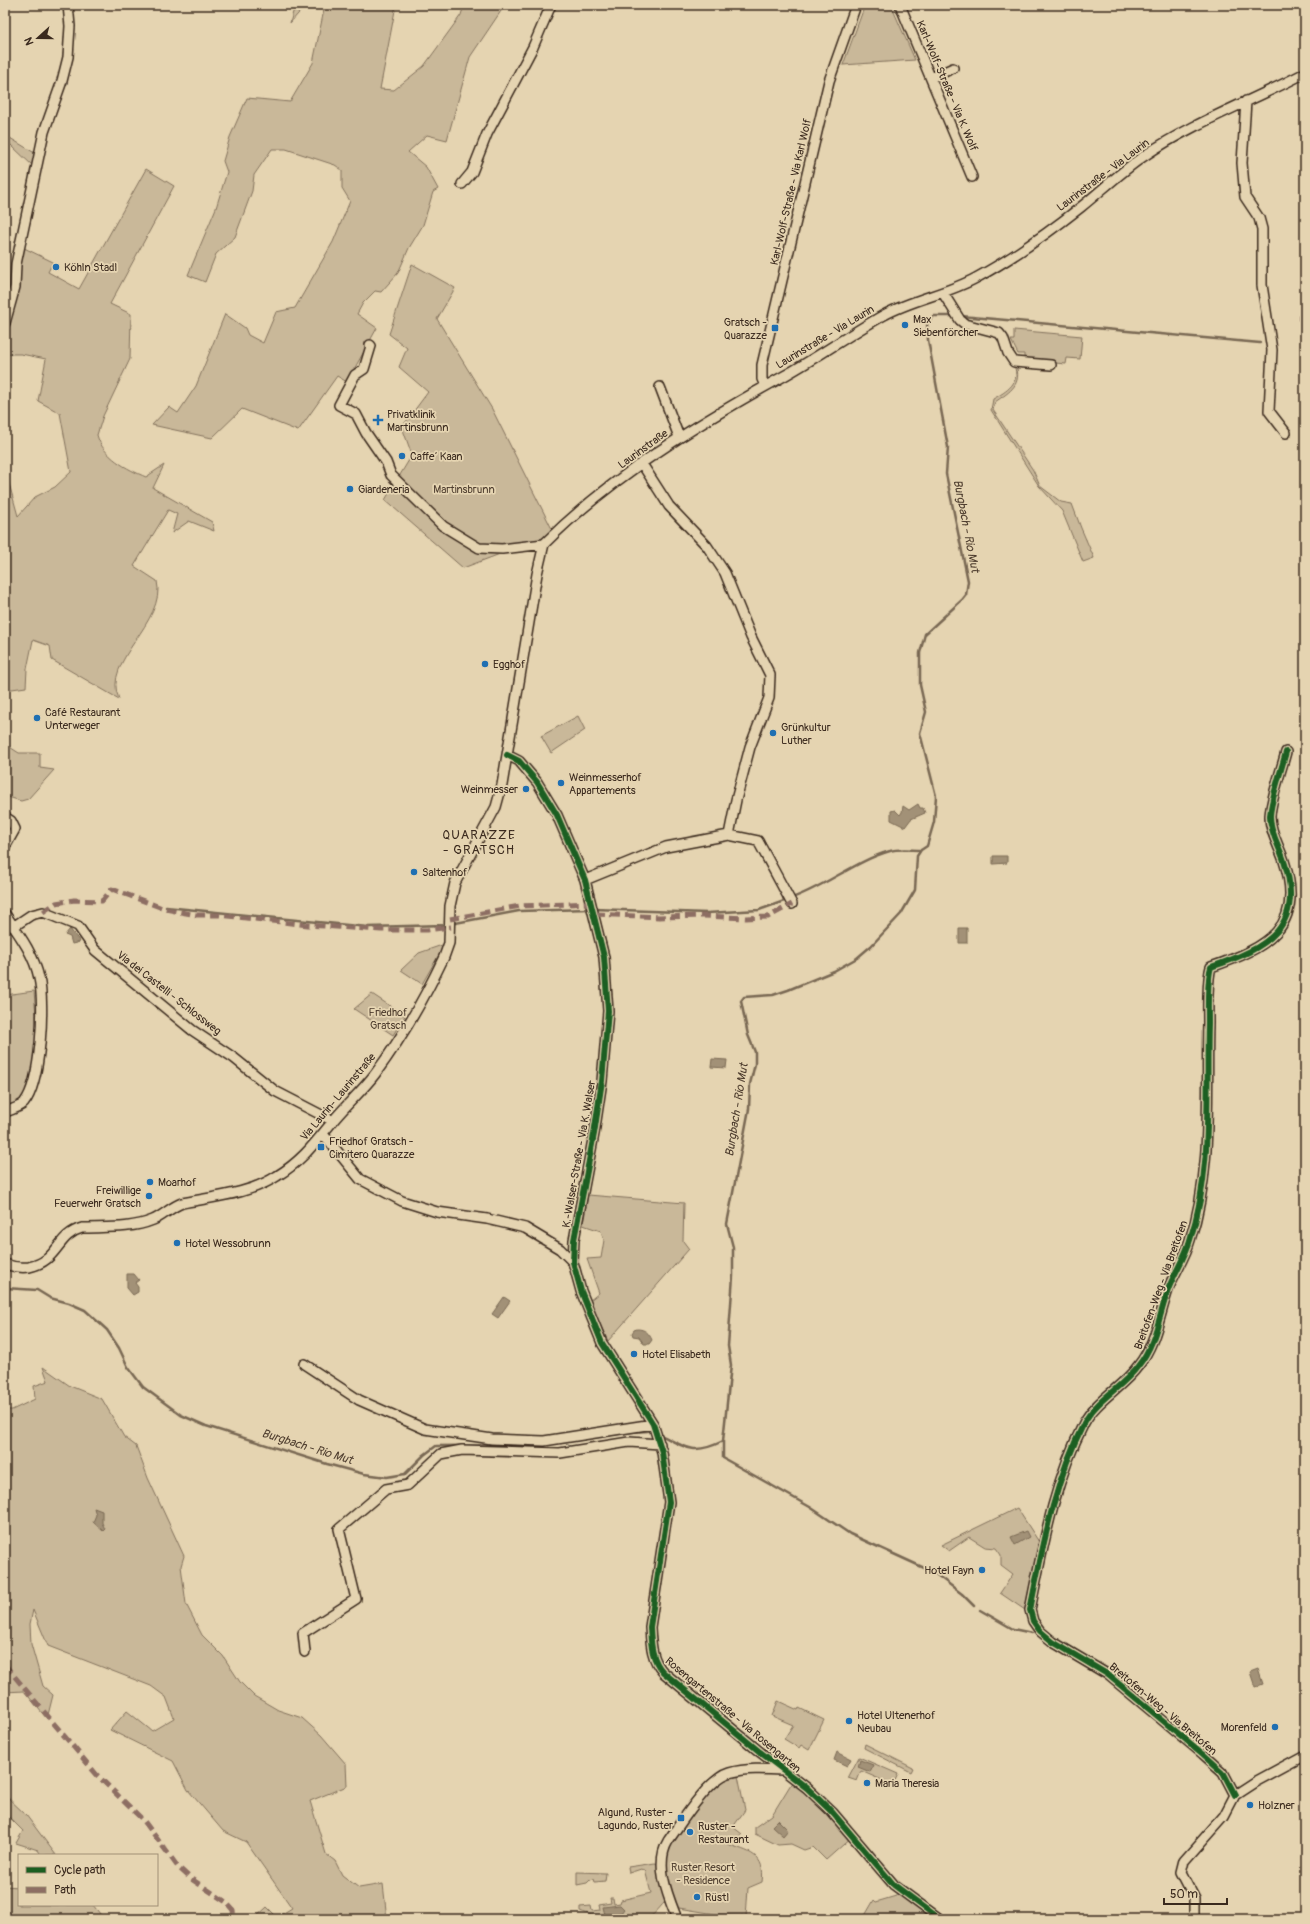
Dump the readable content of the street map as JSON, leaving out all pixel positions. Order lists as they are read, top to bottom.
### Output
{
  "streets": {
    "street": [
      "Karl-Wolf-Straße - Via K. Wolf",
      "Laurinstraße - Via Laurin",
      "Karl-Wolf-Straße - Via Karl Wolf",
      "Laurinstraße",
      "Via dei Castelli - Schlossweg",
      "Via Laurin- Laurinstraße",
      "K.-Walser-Straße - Via K. Walser",
      "Breitofen-Weg - Via Breitofen",
      "Rosengartenstraße - Via Rosengarten"
    ]
  },
  "crossings": [
    ["Laurinstraße - Via Laurin", "Karl-Wolf-Straße - Via Karl Wolf"],
    ["Laurinstraße - Via Laurin", "Laurinstraße"],
    ["Karl-Wolf-Straße - Via Karl Wolf", "Laurinstraße"],
    ["Laurinstraße", "Via Laurin- Laurinstraße"],
    ["Via dei Castelli - Schlossweg", "Via Laurin- Laurinstraße"],
    ["Via Laurin- Laurinstraße", "K.-Walser-Straße - Via K. Walser"],
    ["K.-Walser-Straße - Via K. Walser", "Rosengartenstraße - Via Rosengarten"]
  ],
  "districts": ["QUARAZZE - GRATSCH"],
  "water": ["Burgbach - Rio Mut"],
  "parks": ["Martinsbrunn", "Friedhof Gratsch", "Ruster Resort - Residence"],
  "places": {
    "other": [
      "Köhln Stadl",
      "Max Siebenförcher",
      "Caffe‘ Kaan",
      "Giardeneria",
      "Egghof",
      "Café Restaurant Unterweger",
      "Grünkultur Luther",
      "Weinmesserhof Appartements",
      "Weinmesser",
      "Saltenhof",
      "Moarhof",
      "Freiwillige Feuerwehr Gratsch",
      "Hotel Wessobrunn",
      "Hotel Elisabeth",
      "Hotel Fayn",
      "Hotel Ultenerhof Neubau",
      "Morenfeld",
      "Maria Theresia",
      "Holzner",
      "Ruster - Restaurant",
      "Rüstl"
    ],
    "transit": ["Gratsch - Quarazze", "Friedhof Gratsch - Cimitero Quarazze", "Algund, Ruster - Lagundo, Ruster"],
    "health": ["Privatklinik Martinsbrunn"]
  },
  "legend": ["Cycle path", "Path"],
  "scale_bar": "50 m",
  "north": "left"
}
